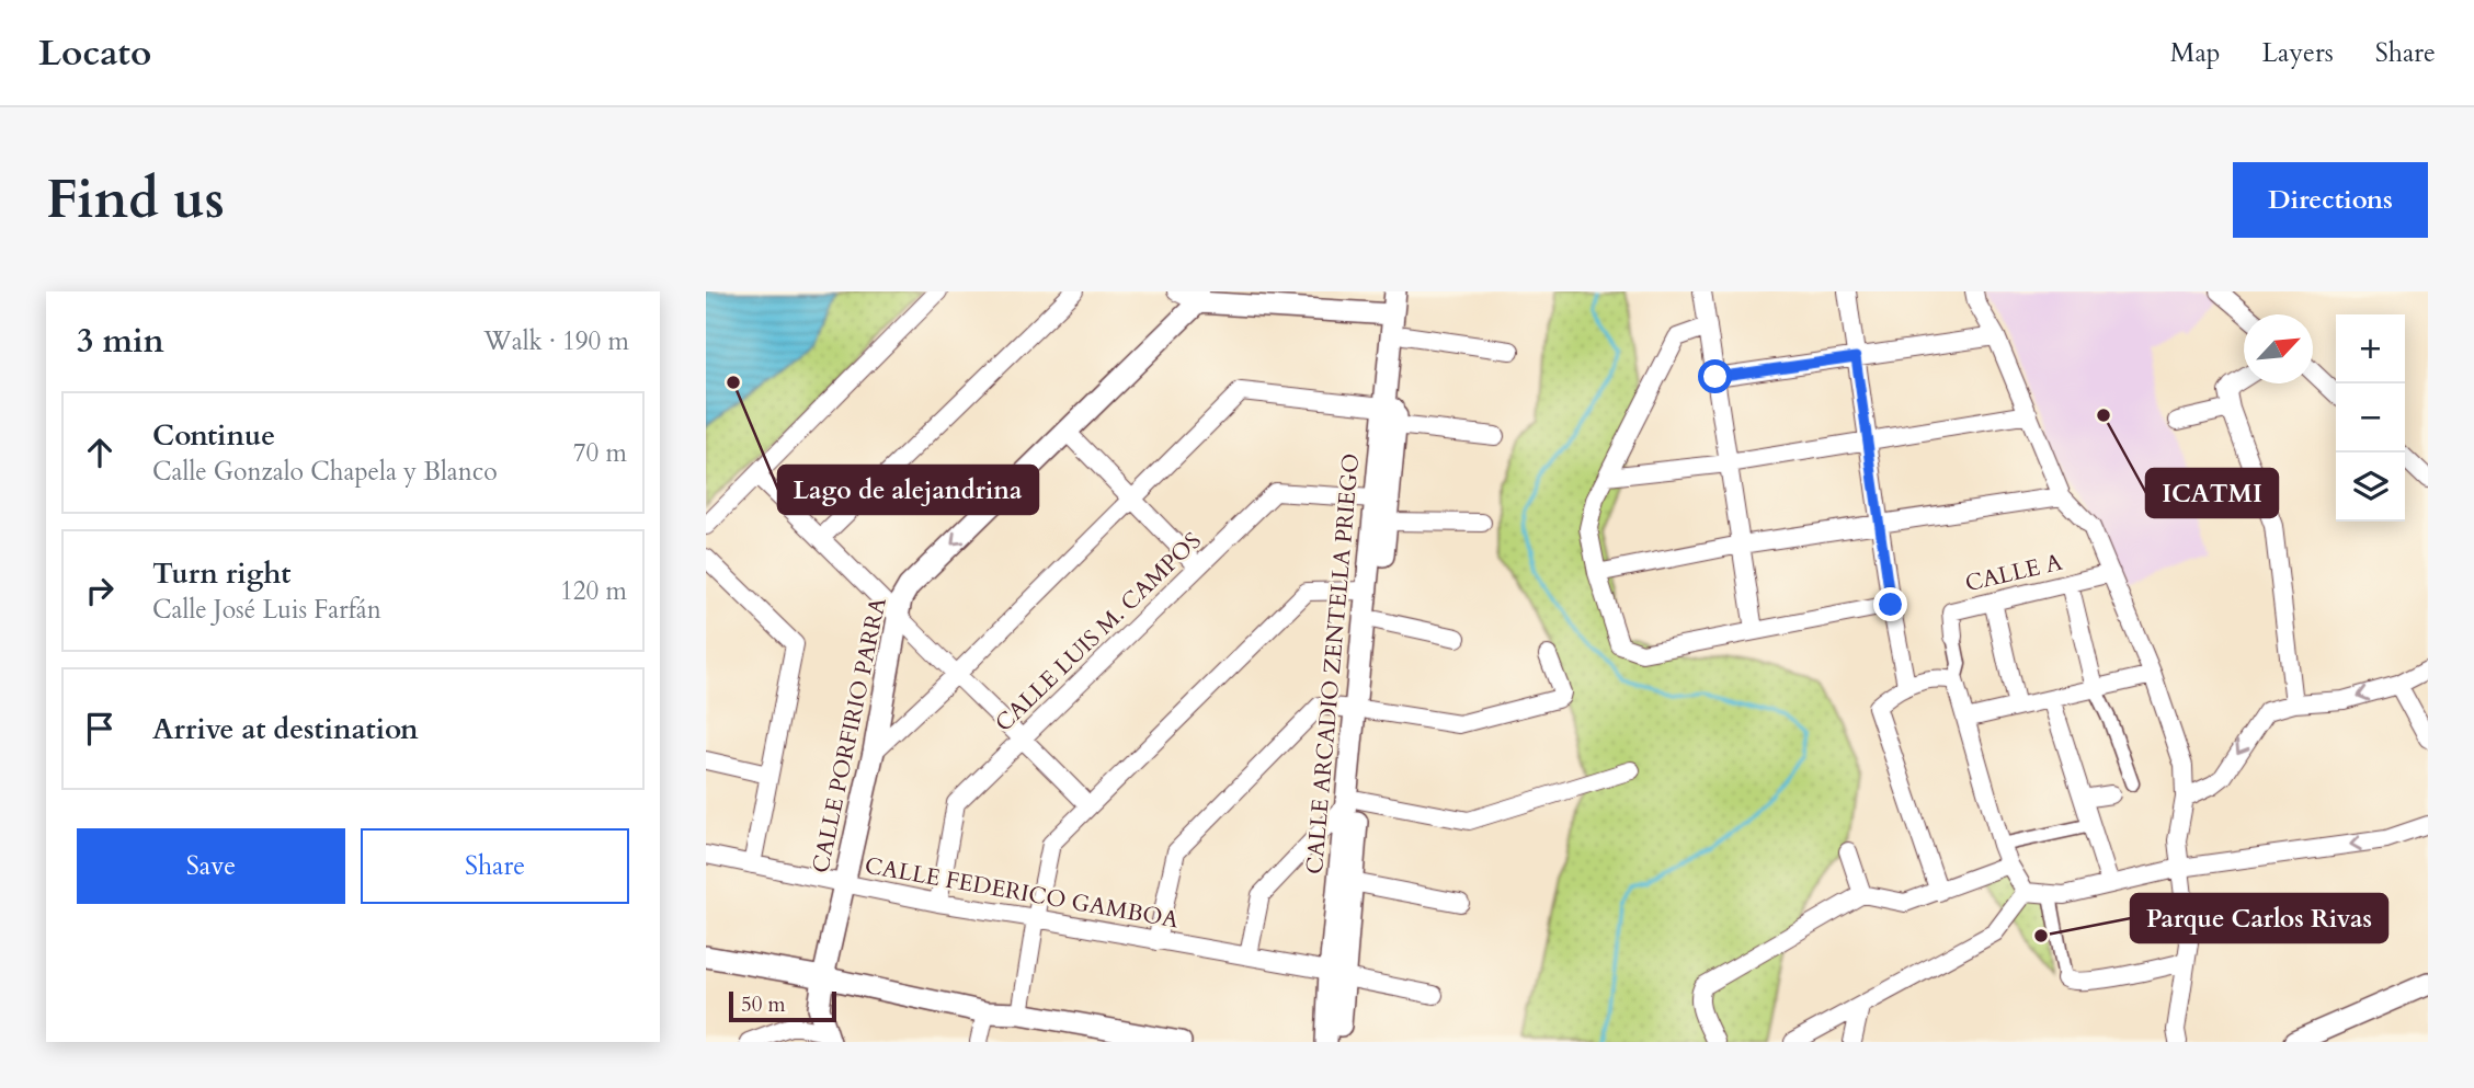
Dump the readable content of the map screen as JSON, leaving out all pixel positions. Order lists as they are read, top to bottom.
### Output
{
  "streets": {
    "street": [
      "CALLE A",
      "CALLE LUIS M. CAMPOS",
      "CALLE ARCADIO ZENTELLA PRIEGO",
      "CALLE PORFIRIO PARRA",
      "CALLE FEDERICO GAMBOA"
    ]
  },
  "crossings": [
    ["CALLE LUIS M. CAMPOS", "CALLE ARCADIO ZENTELLA PRIEGO"],
    ["CALLE LUIS M. CAMPOS", "CALLE FEDERICO GAMBOA"],
    ["CALLE ARCADIO ZENTELLA PRIEGO", "CALLE FEDERICO GAMBOA"],
    ["CALLE PORFIRIO PARRA", "CALLE FEDERICO GAMBOA"]
  ],
  "places": ["Lago de alejandrina", "ICATMI", "Parque Carlos Rivas"],
  "scale_bar": "50 m",
  "north": "top right",
  "page": {
    "header": "Locato",
    "nav": ["Map", "Layers", "Share"],
    "buttons": [
      "Directions",
      ["Save", "Share"]
    ],
    "title": "Find us",
    "heading": ["3 min", "Walk · 190 m"],
    "map_buttons": ["+", "−"],
    "list": [
      ["Continue", "Calle Gonzalo Chapela y Blanco", "70 m"],
      ["Turn right", "Calle José Luis Farfán", "120 m"],
      "Arrive at destination"
    ],
    "scale": "50 m"
  }
}
